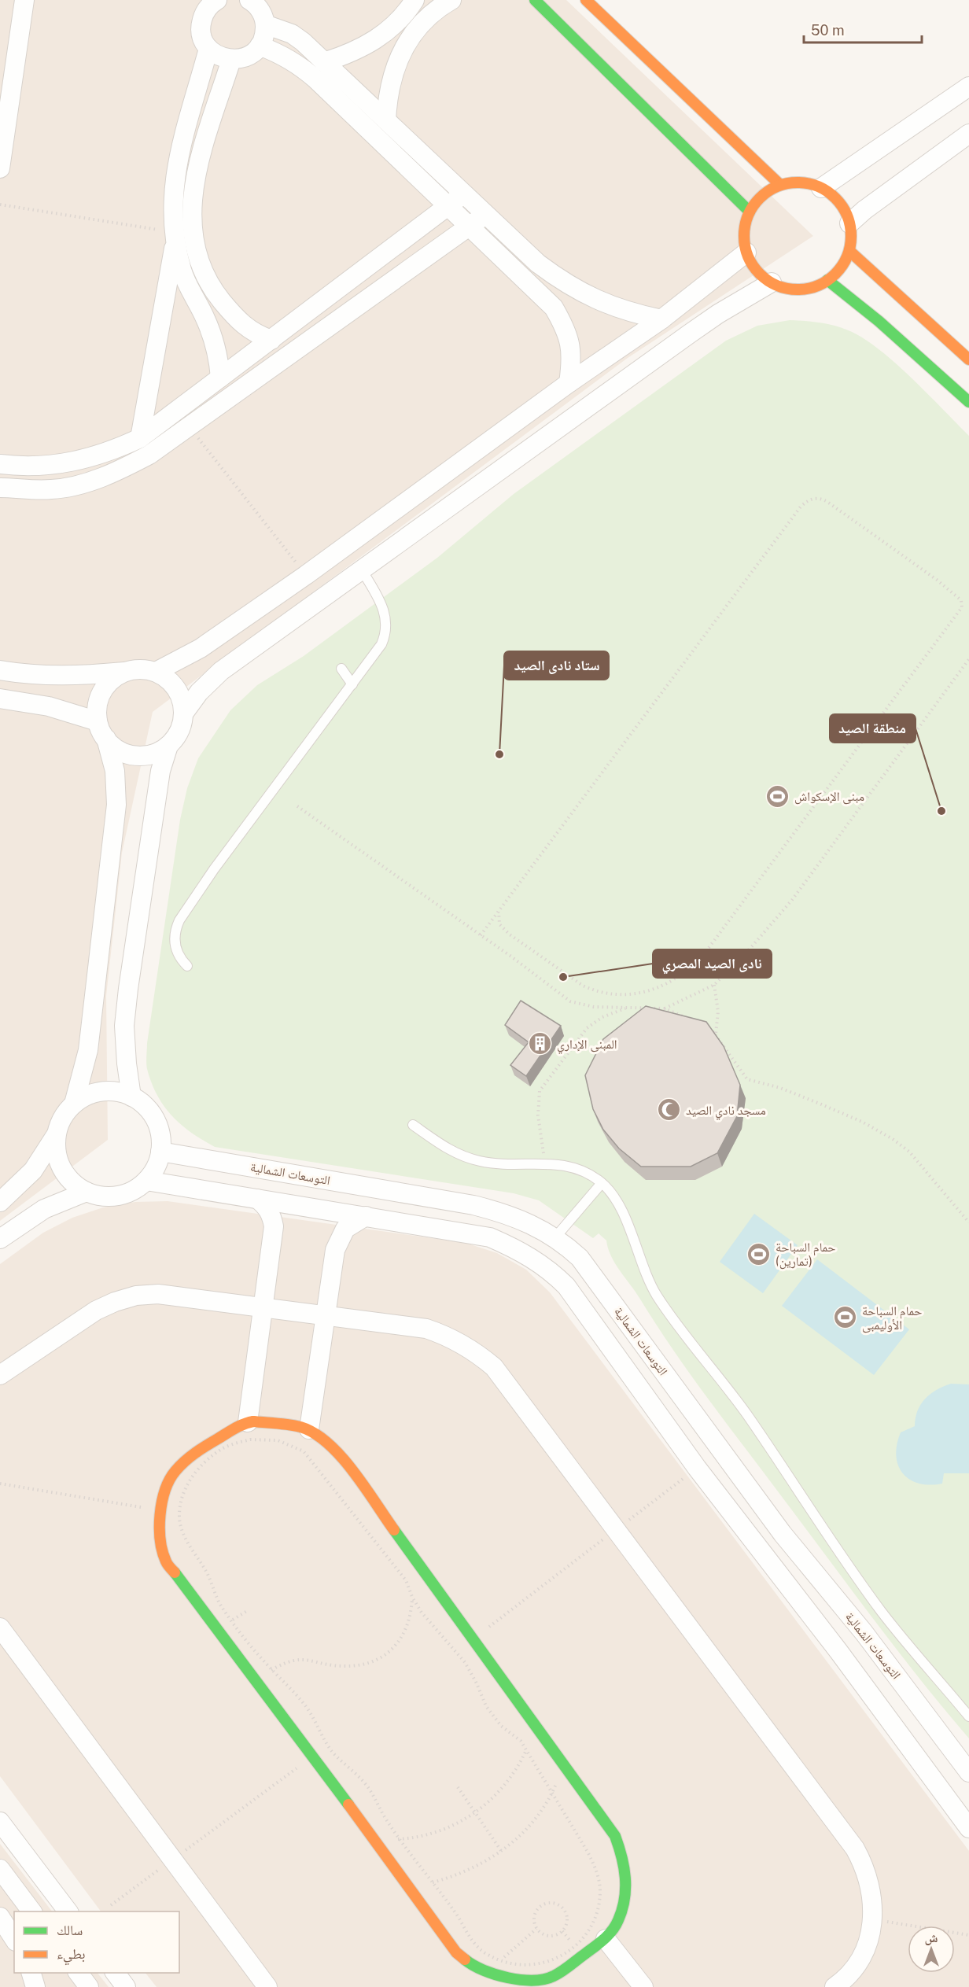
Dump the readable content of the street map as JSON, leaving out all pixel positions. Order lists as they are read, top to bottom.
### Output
{
  "streets": {
    "street": ["التوسعات الشمالية"]
  },
  "places": {
    "other": ["ستاد نادى الصيد", "منطقة الصيد", "نادى الصيد المصري"],
    "sports": ["مبنى الإسكواش", "حمام السباحة (تمارين)", "حمام السباحة الأوليمبى"],
    "building": ["المبنى الإداري"],
    "mosque": ["مسجد نادي الصيد"]
  },
  "legend": ["سالك", "بطيء"],
  "scale_bar": "50 m",
  "north": "top"
}
